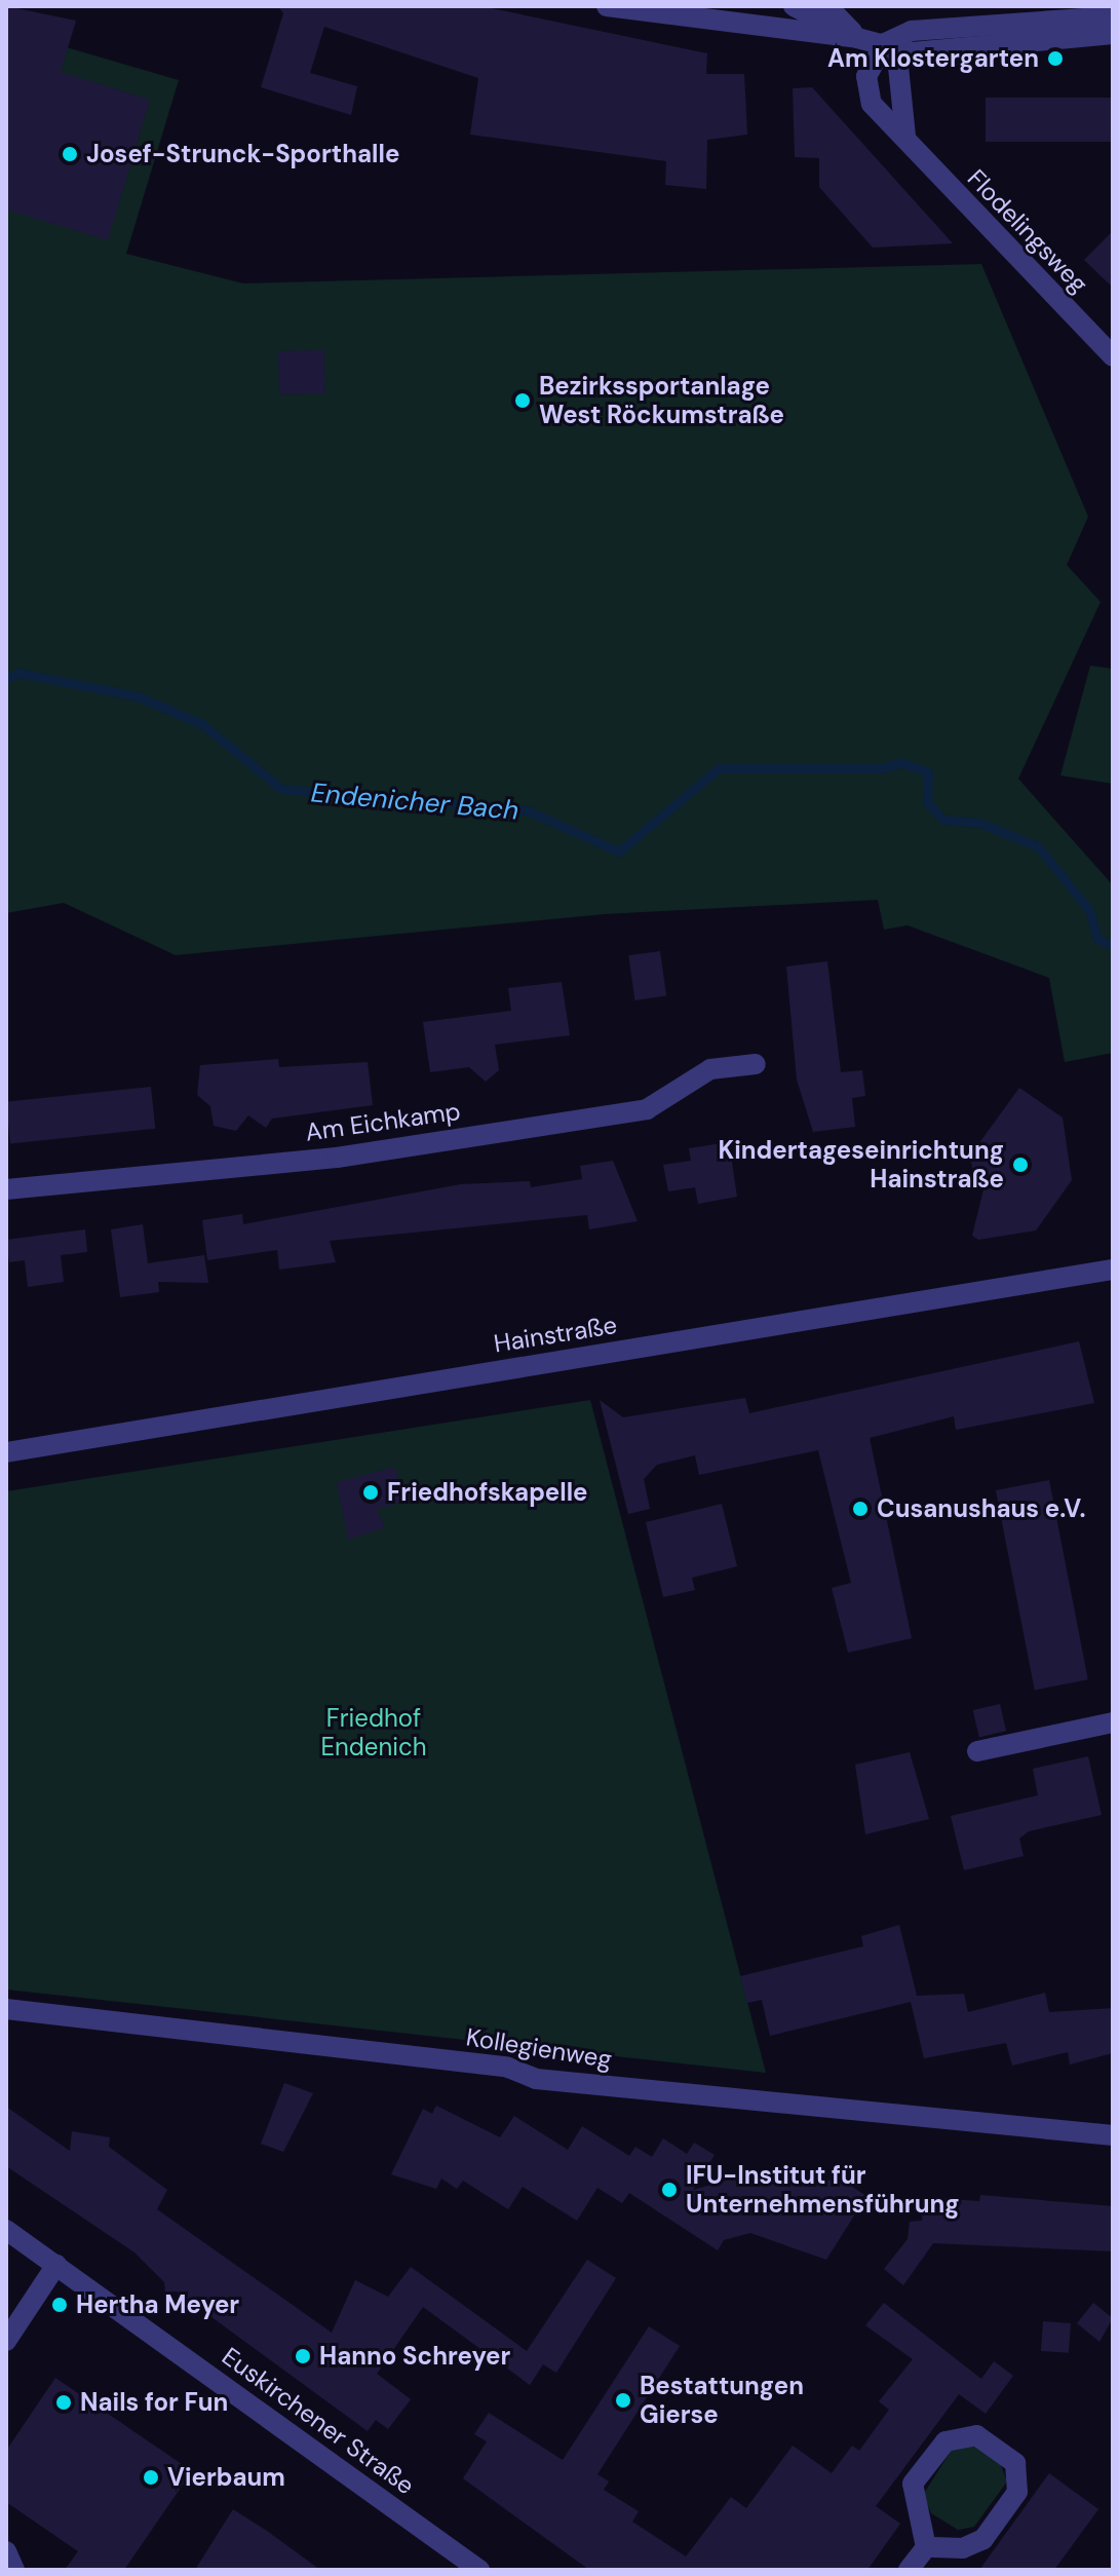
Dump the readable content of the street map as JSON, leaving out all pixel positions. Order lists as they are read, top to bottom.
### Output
{
  "streets": {
    "street": [
      "Flodelingsweg",
      "Am Eichkamp",
      "Hainstraße",
      "Kollegienweg",
      "Euskirchener Straße"
    ]
  },
  "water": ["Endenicher Bach"],
  "parks": ["Friedhof Endenich"],
  "places": [
    "Am Klostergarten",
    "Josef-Strunck-Sporthalle",
    "Bezirkssportanlage West Röckumstraße",
    "Kindertageseinrichtung Hainstraße",
    "Friedhofskapelle",
    "Cusanushaus e.V.",
    "IFU-Institut für Unternehmensführung",
    "Hertha Meyer",
    "Hanno Schreyer",
    "Bestattungen Gierse",
    "Nails for Fun",
    "Vierbaum"
  ]
}
